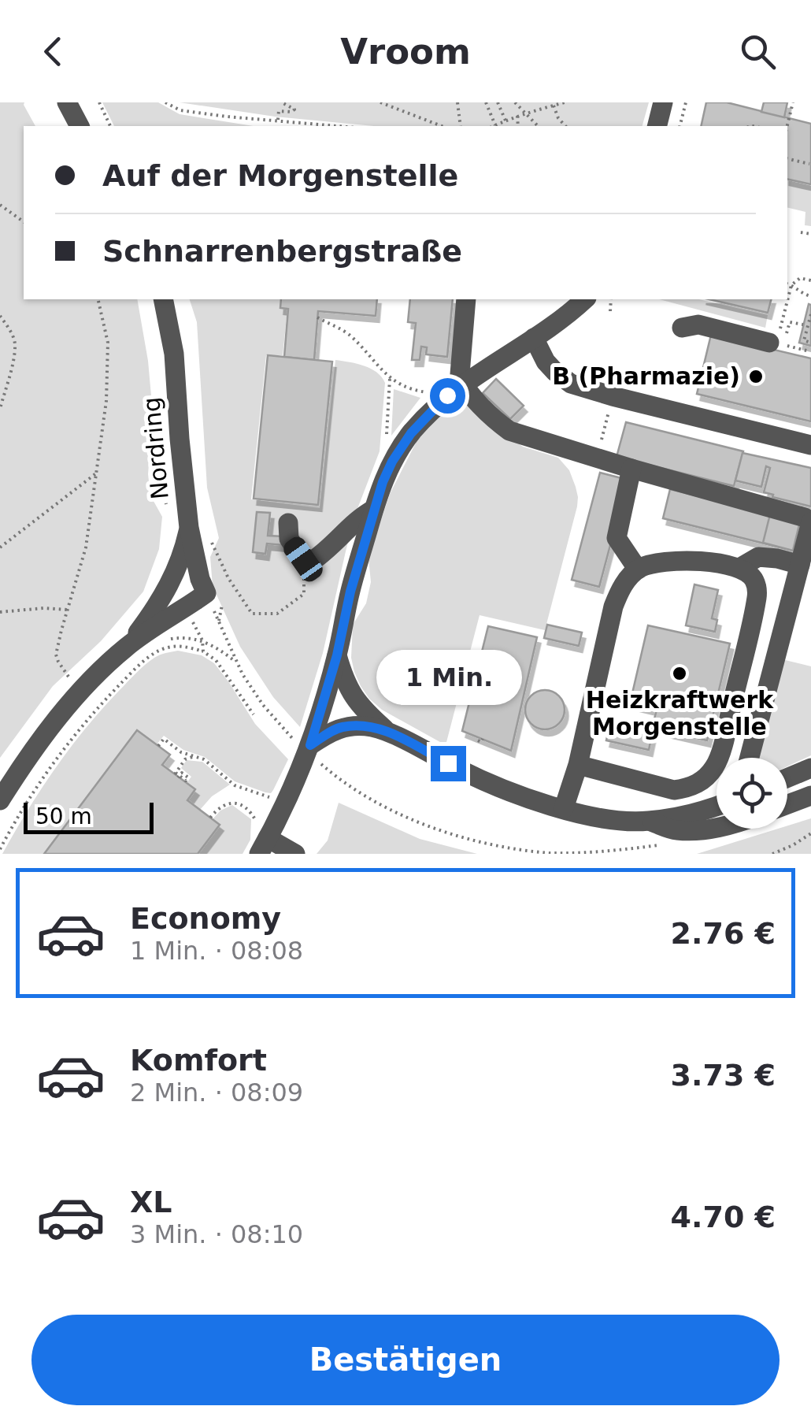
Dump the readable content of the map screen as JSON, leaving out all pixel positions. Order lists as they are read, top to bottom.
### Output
{
  "streets": {
    "street": ["Nordring"]
  },
  "places": ["B (Pharmazie)", "Heizkraftwerk Morgenstelle"],
  "scale_bar": "50 m",
  "page": {
    "header": "Vroom",
    "banner": ["Auf der Morgenstelle", "Schnarrenbergstraße"],
    "bubble": "1 Min.",
    "scale": "50 m",
    "list": [
      {
        "name": "Economy",
        "note": "1 Min. · 08:08",
        "value": "2.76 €"
      },
      {
        "name": "Komfort",
        "note": "2 Min. · 08:09",
        "value": "3.73 €"
      },
      {
        "name": "XL",
        "note": "3 Min. · 08:10",
        "value": "4.70 €"
      }
    ],
    "buttons": "Bestätigen"
  }
}
